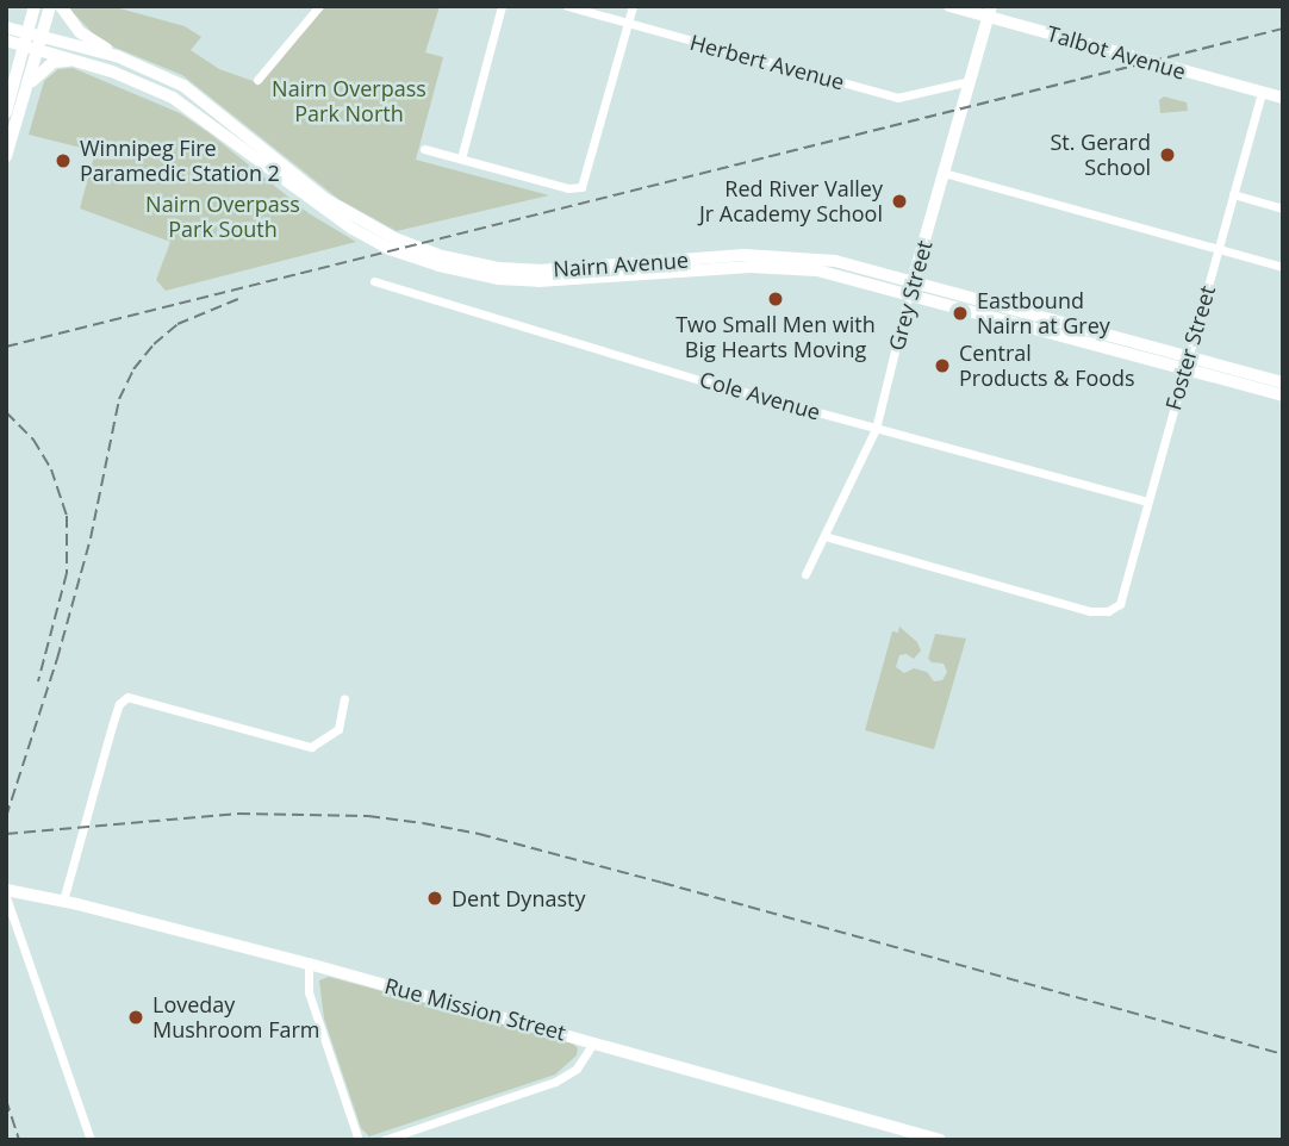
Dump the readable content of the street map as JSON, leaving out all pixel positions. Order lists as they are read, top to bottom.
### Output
{
  "streets": {
    "main road": [
      "Talbot Avenue",
      "Nairn Avenue",
      "Grey Street",
      "Rue Mission Street"
    ],
    "street": ["Herbert Avenue", "Foster Street", "Cole Avenue"]
  },
  "crossings": [
    ["Talbot Avenue", "Grey Street"],
    ["Talbot Avenue", "Foster Street"],
    ["Herbert Avenue", "Grey Street"],
    ["Nairn Avenue", "Grey Street"],
    ["Nairn Avenue", "Foster Street"],
    ["Grey Street", "Foster Street"],
    ["Grey Street", "Cole Avenue"],
    ["Foster Street", "Cole Avenue"]
  ],
  "parks": ["Nairn Overpass Park North", "Nairn Overpass Park South"],
  "places": [
    "St. Gerard School",
    "Winnipeg Fire Paramedic Station 2",
    "Red River Valley Jr Academy School",
    "Two Small Men with Big Hearts Moving",
    "Eastbound Nairn at Grey",
    "Central Products & Foods",
    "Dent Dynasty",
    "Loveday Mushroom Farm"
  ]
}
